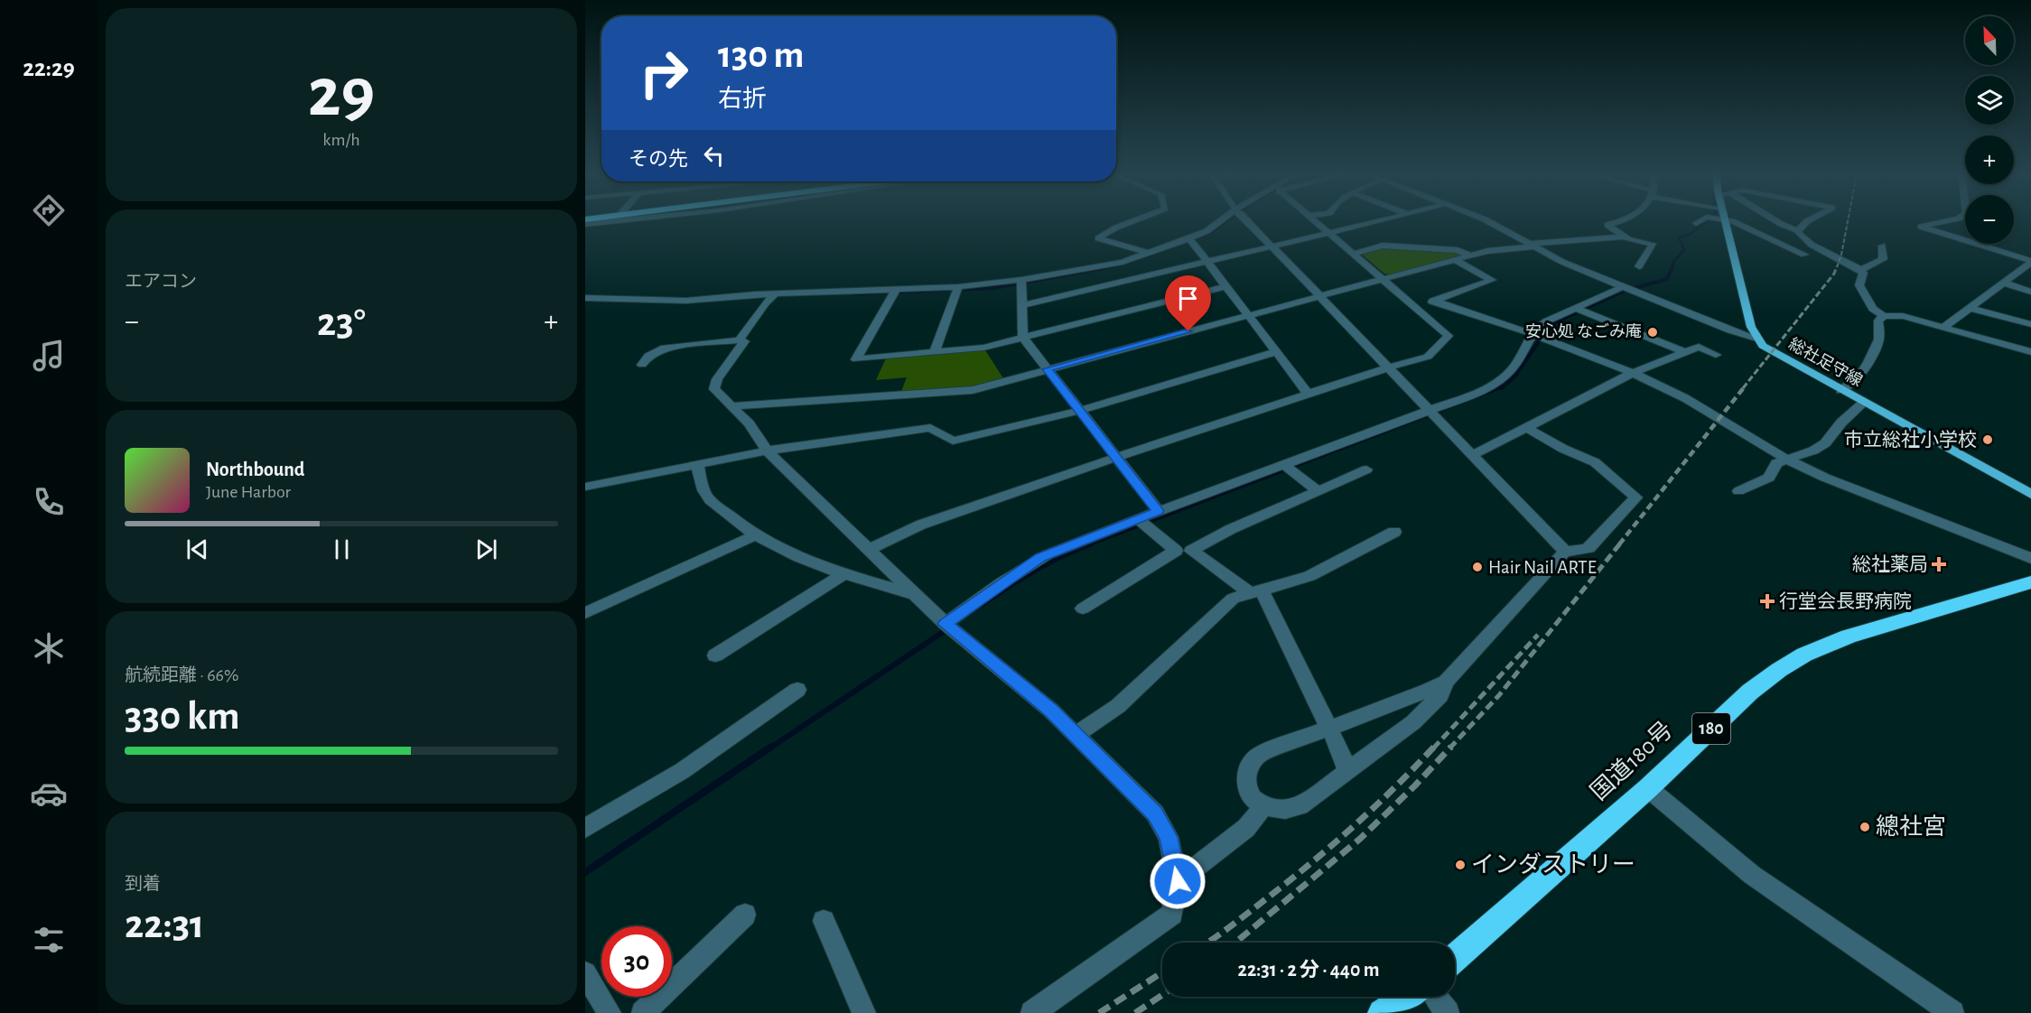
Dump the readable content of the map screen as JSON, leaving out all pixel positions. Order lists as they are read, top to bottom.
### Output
{
  "streets": {
    "highway": ["180", "国道180号"],
    "main road": ["総社足守線"]
  },
  "places": {
    "other": [
      "安心処 なごみ庵",
      "市立総社小学校",
      "Hair Nail ARTE",
      "總社宮",
      "インダストリー"
    ],
    "health": ["総社薬局", "行堂会長野病院"]
  },
  "north": "top left",
  "page": {
    "tabs": "22:29",
    "tile": [
      ["29", "km/h"],
      "エアコン",
      ["航続距離 · 66%", "330 km"],
      ["到着", "22:31"]
    ],
    "map_buttons": ["+", "−"],
    "turn": ["130 m", "右折"],
    "then": "その先",
    "heat": ["−", "23°", "+"],
    "song": ["Northbound", "June Harbor"],
    "limit": "30",
    "trip": "22:31 · 2 分 · 440 m"
  }
}
